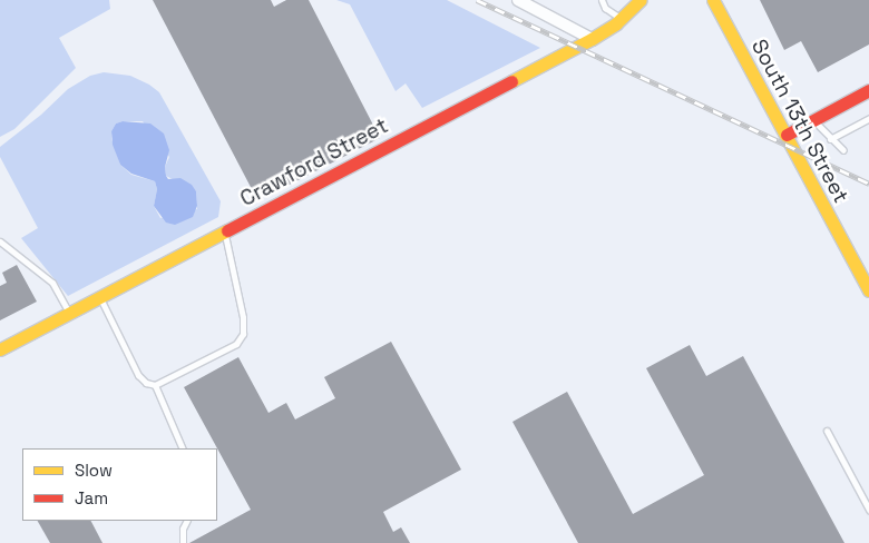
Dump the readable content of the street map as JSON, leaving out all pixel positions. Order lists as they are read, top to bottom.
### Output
{
  "streets": {
    "street": ["South 13th Street", "Crawford Street"]
  },
  "legend": ["Slow", "Jam"]
}
